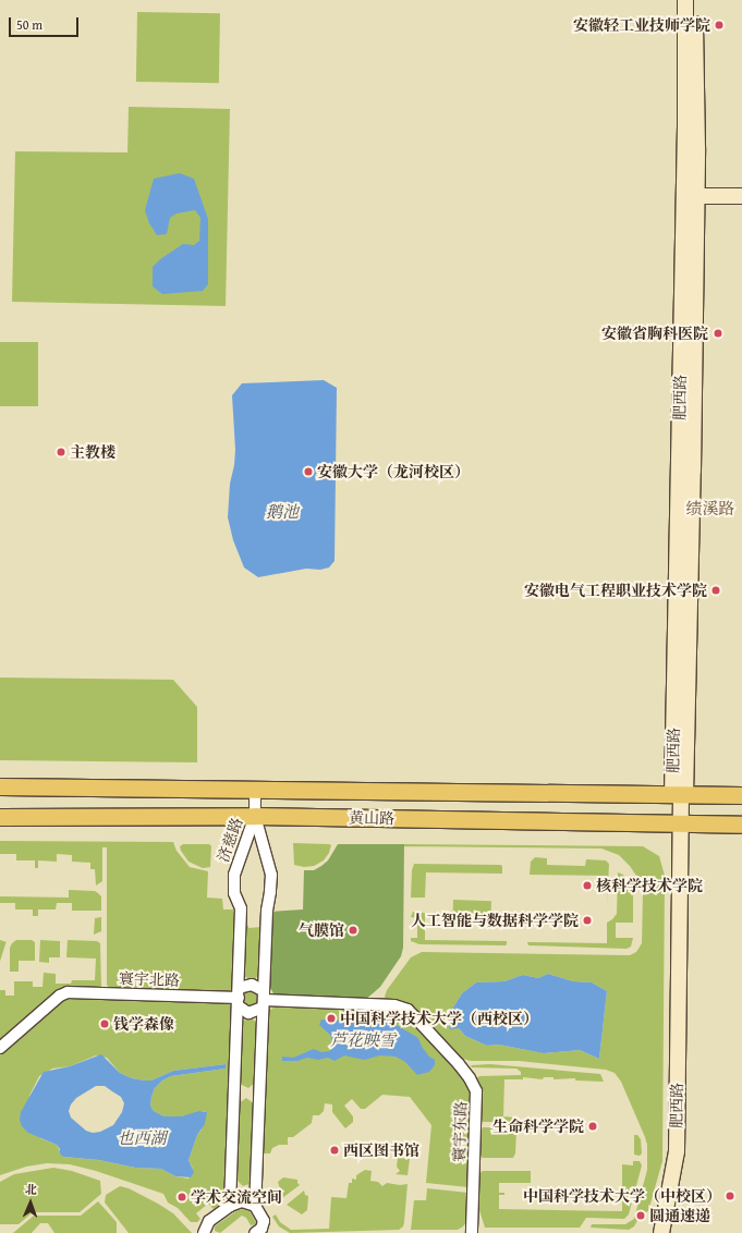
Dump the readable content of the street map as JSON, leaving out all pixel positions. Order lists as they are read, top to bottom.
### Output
{
  "streets": {
    "main road": ["肥西路", "黄山路"],
    "street": ["济慈路", "寰宇北路", "寰宇东路"]
  },
  "crossings": [
    ["肥西路", "黄山路"],
    ["黄山路", "济慈路"],
    ["济慈路", "寰宇北路"],
    ["济慈路", "寰宇东路"]
  ],
  "districts": ["绩溪路"],
  "water": ["鹅池", "芦花映雪", "也西湖"],
  "places": [
    "安徽轻工业技师学院",
    "安徽省胸科医院",
    "主教楼",
    "安徽大学（龙河校区）",
    "安徽电气工程职业技术学院",
    "核科学技术学院",
    "人工智能与数据科学学院",
    "气膜馆",
    "中国科学技术大学（西校区）",
    "钱学森像",
    "生命科学学院",
    "西区图书馆",
    "中国科学技术大学（中校区）",
    "学术交流空间",
    "圆通速递"
  ],
  "scale_bar": "50 m",
  "north": "top"
}
